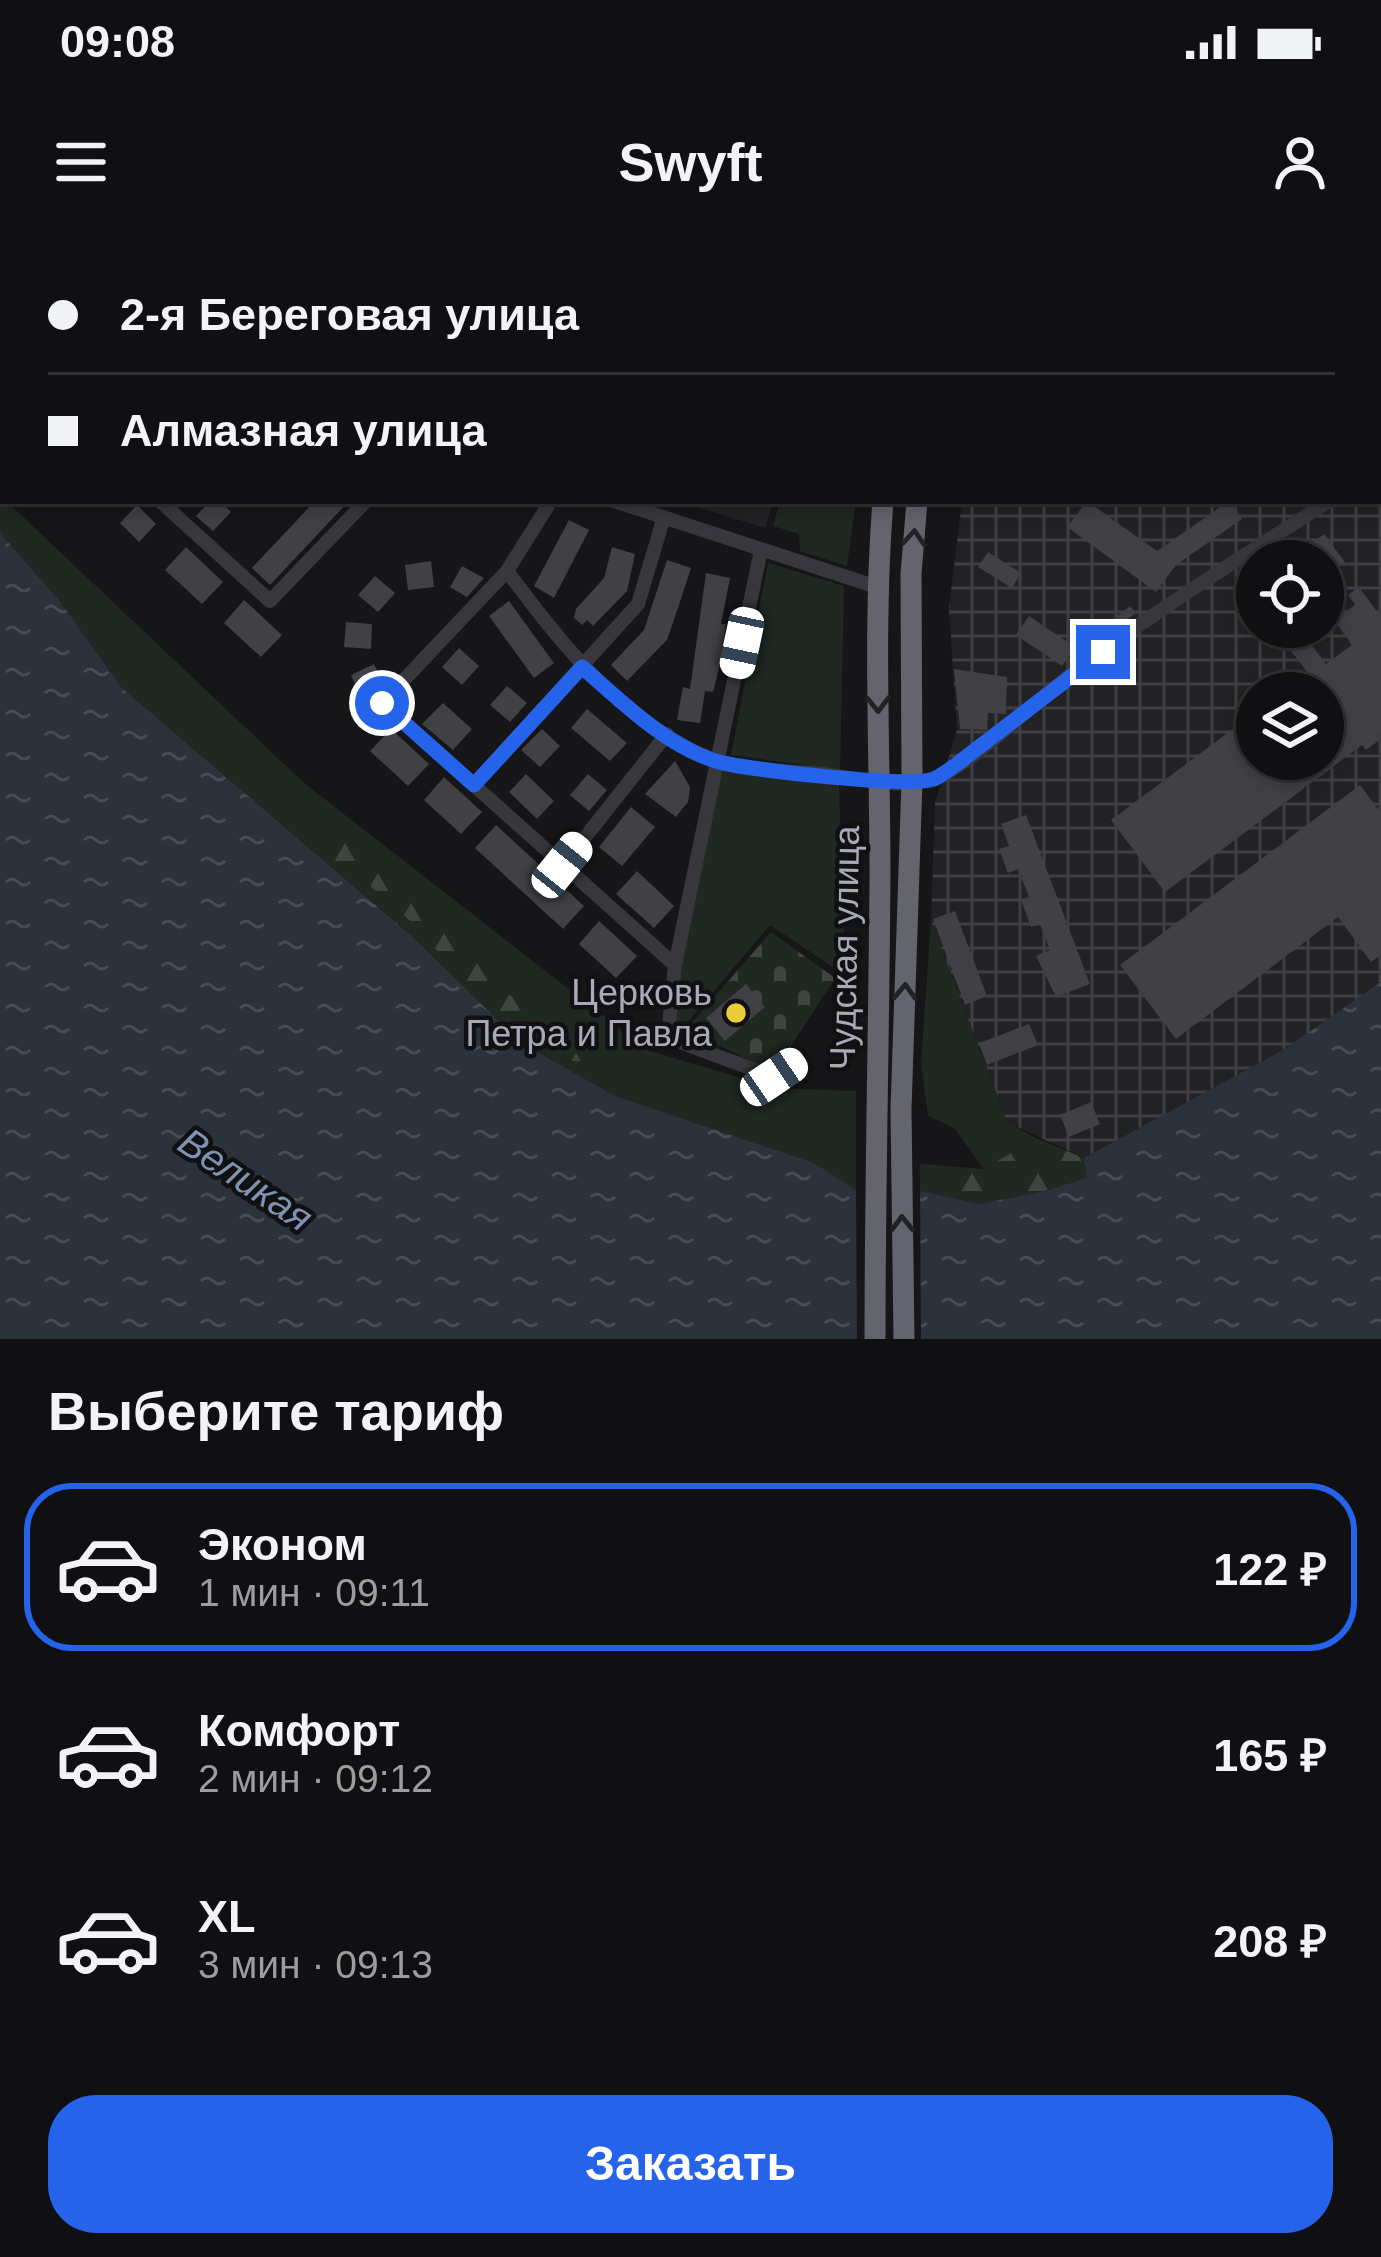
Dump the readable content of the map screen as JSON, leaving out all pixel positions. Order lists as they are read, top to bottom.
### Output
{
  "streets": {
    "highway": ["Чудская улица"]
  },
  "water": ["Великая"],
  "places": ["Церковь Петра и Павла"],
  "page": {
    "status": "09:08",
    "header": "Swyft",
    "banner": ["2-я Береговая улица", "Алмазная улица"],
    "heading": "Выберите тариф",
    "list": [
      {
        "name": "Эконом",
        "note": "1 мин · 09:11",
        "value": "122 ₽"
      },
      {
        "name": "Комфорт",
        "note": "2 мин · 09:12",
        "value": "165 ₽"
      },
      {
        "name": "XL",
        "note": "3 мин · 09:13",
        "value": "208 ₽"
      }
    ],
    "buttons": "Заказать"
  }
}
